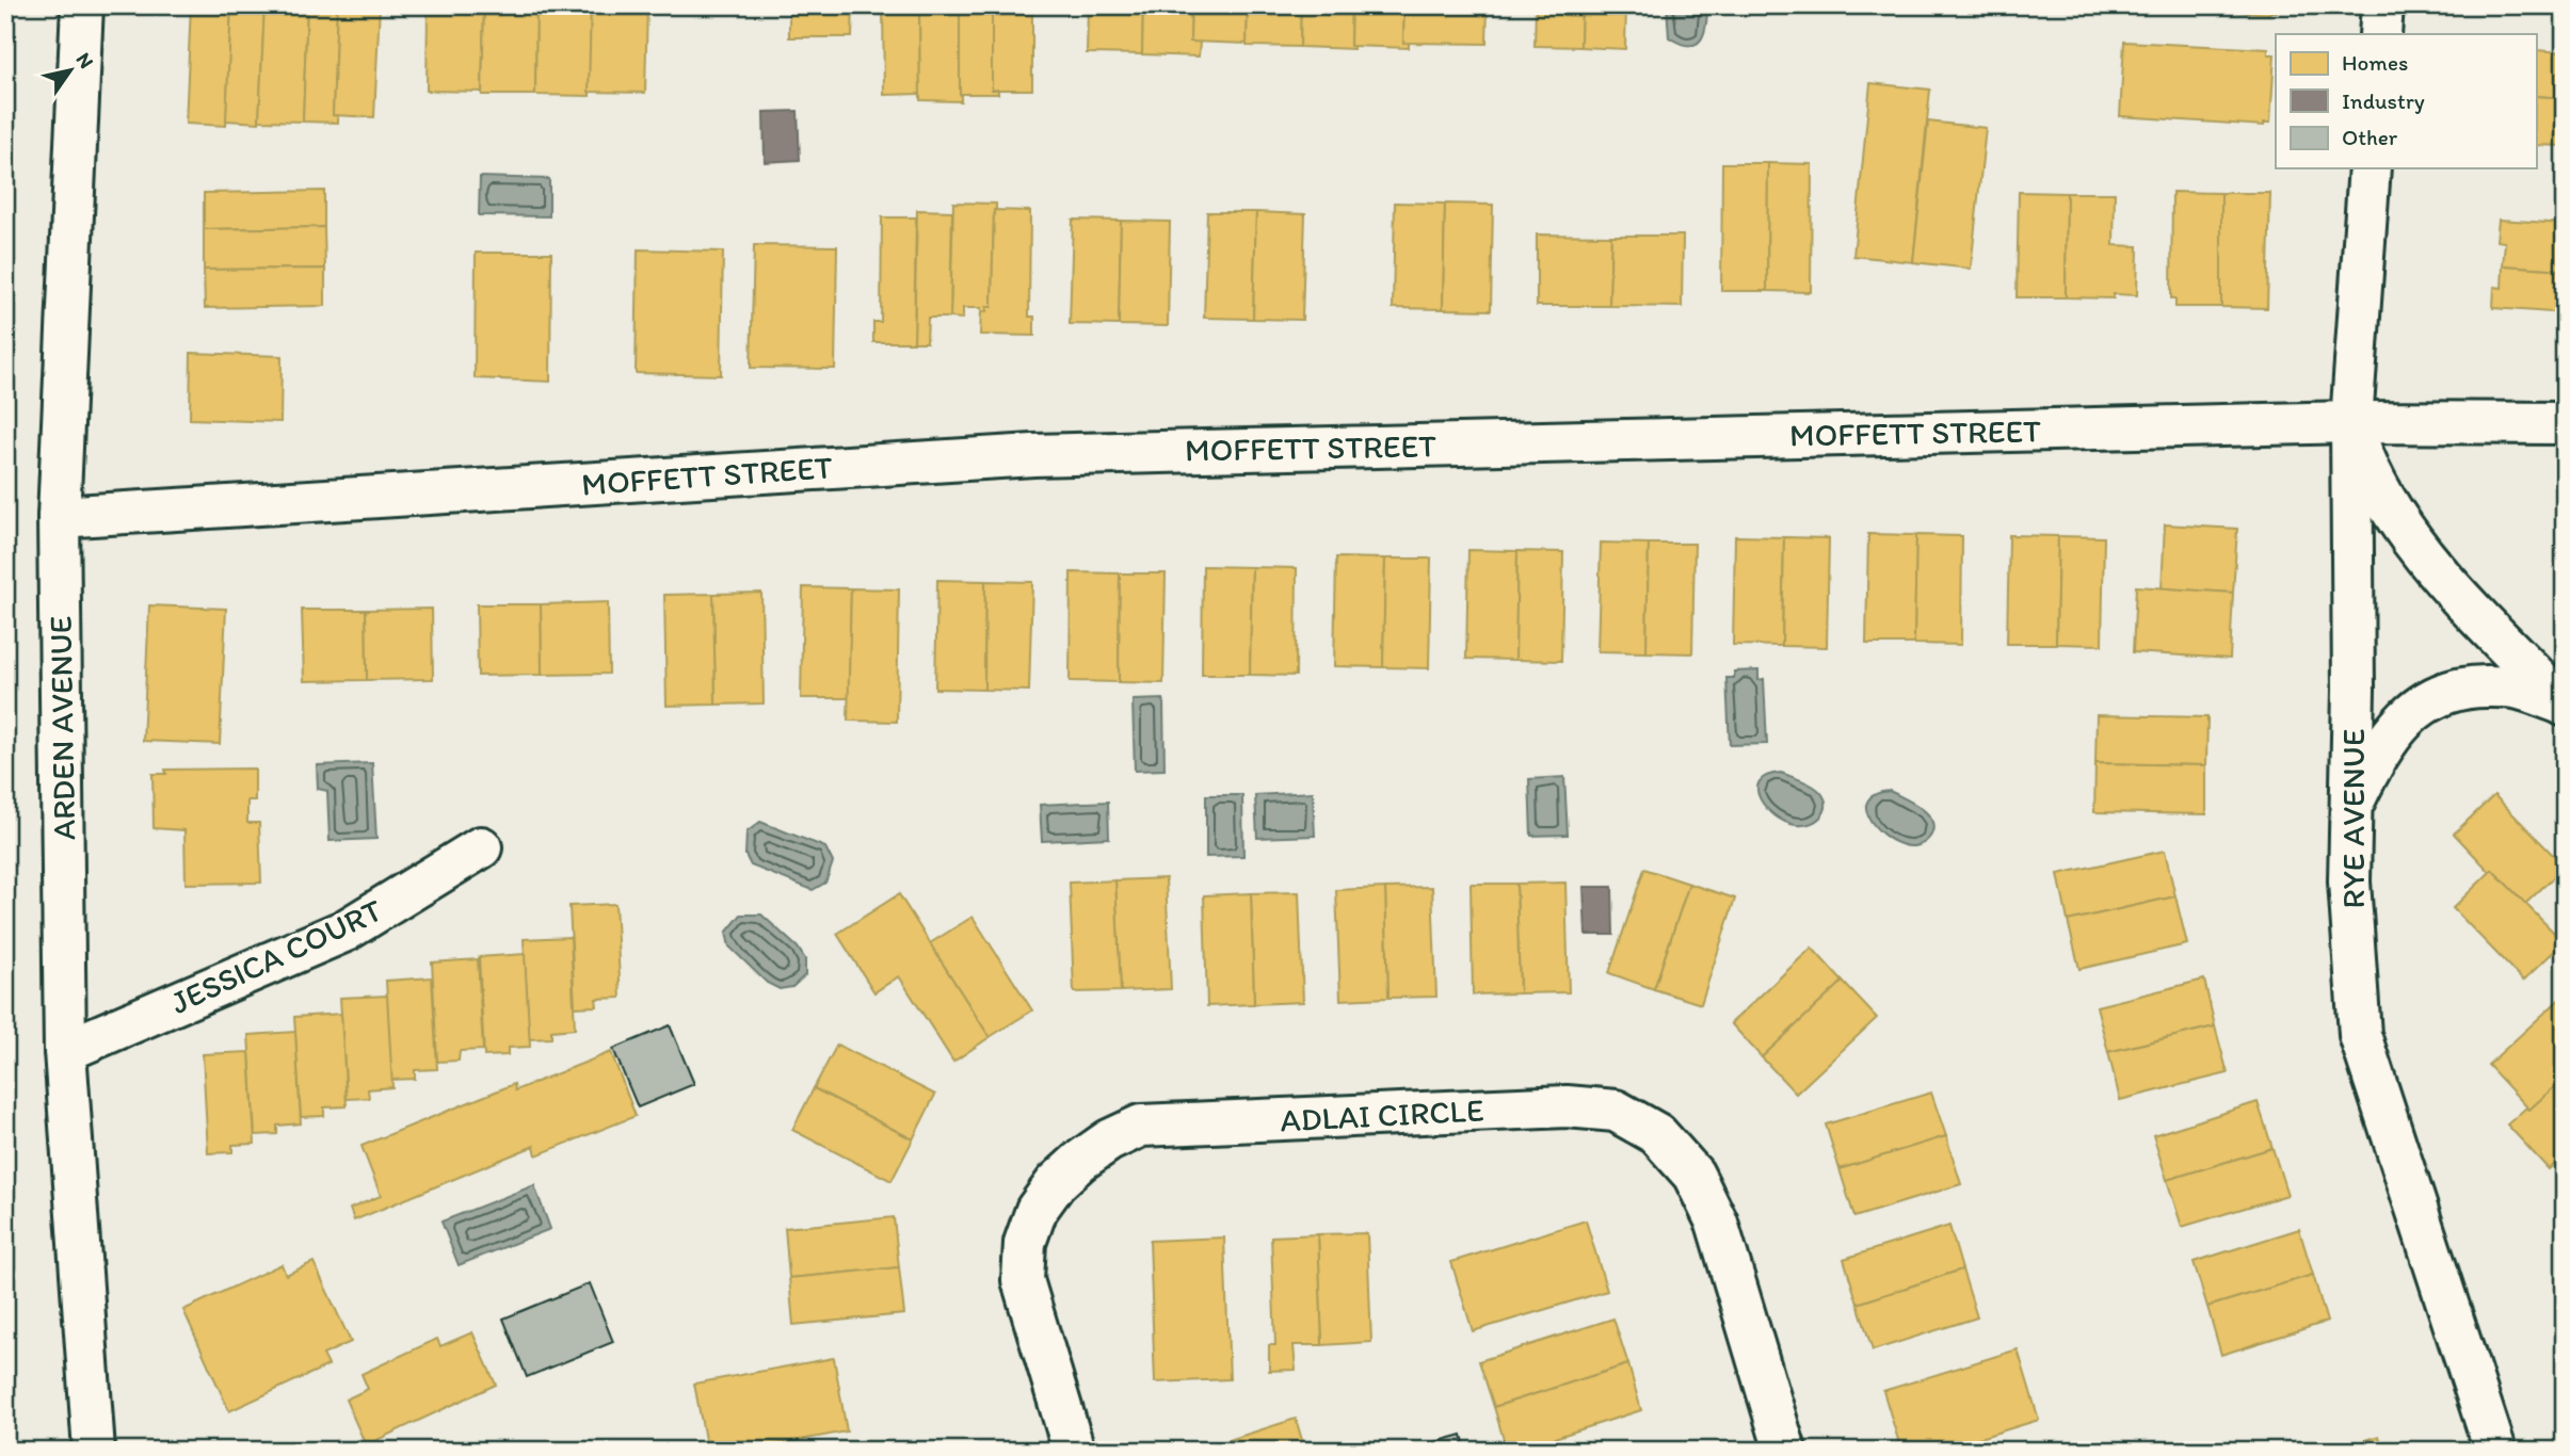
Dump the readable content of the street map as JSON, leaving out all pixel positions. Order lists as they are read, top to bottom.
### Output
{
  "streets": {
    "street": [
      "MOFFETT STREET",
      "ARDEN AVENUE",
      "RYE AVENUE",
      "JESSICA COURT",
      "ADLAI CIRCLE"
    ]
  },
  "crossings": [
    ["MOFFETT STREET", "ARDEN AVENUE"],
    ["MOFFETT STREET", "RYE AVENUE"],
    ["ARDEN AVENUE", "JESSICA COURT"]
  ],
  "legend": ["Homes", "Industry", "Other"],
  "north": "top right"
}
